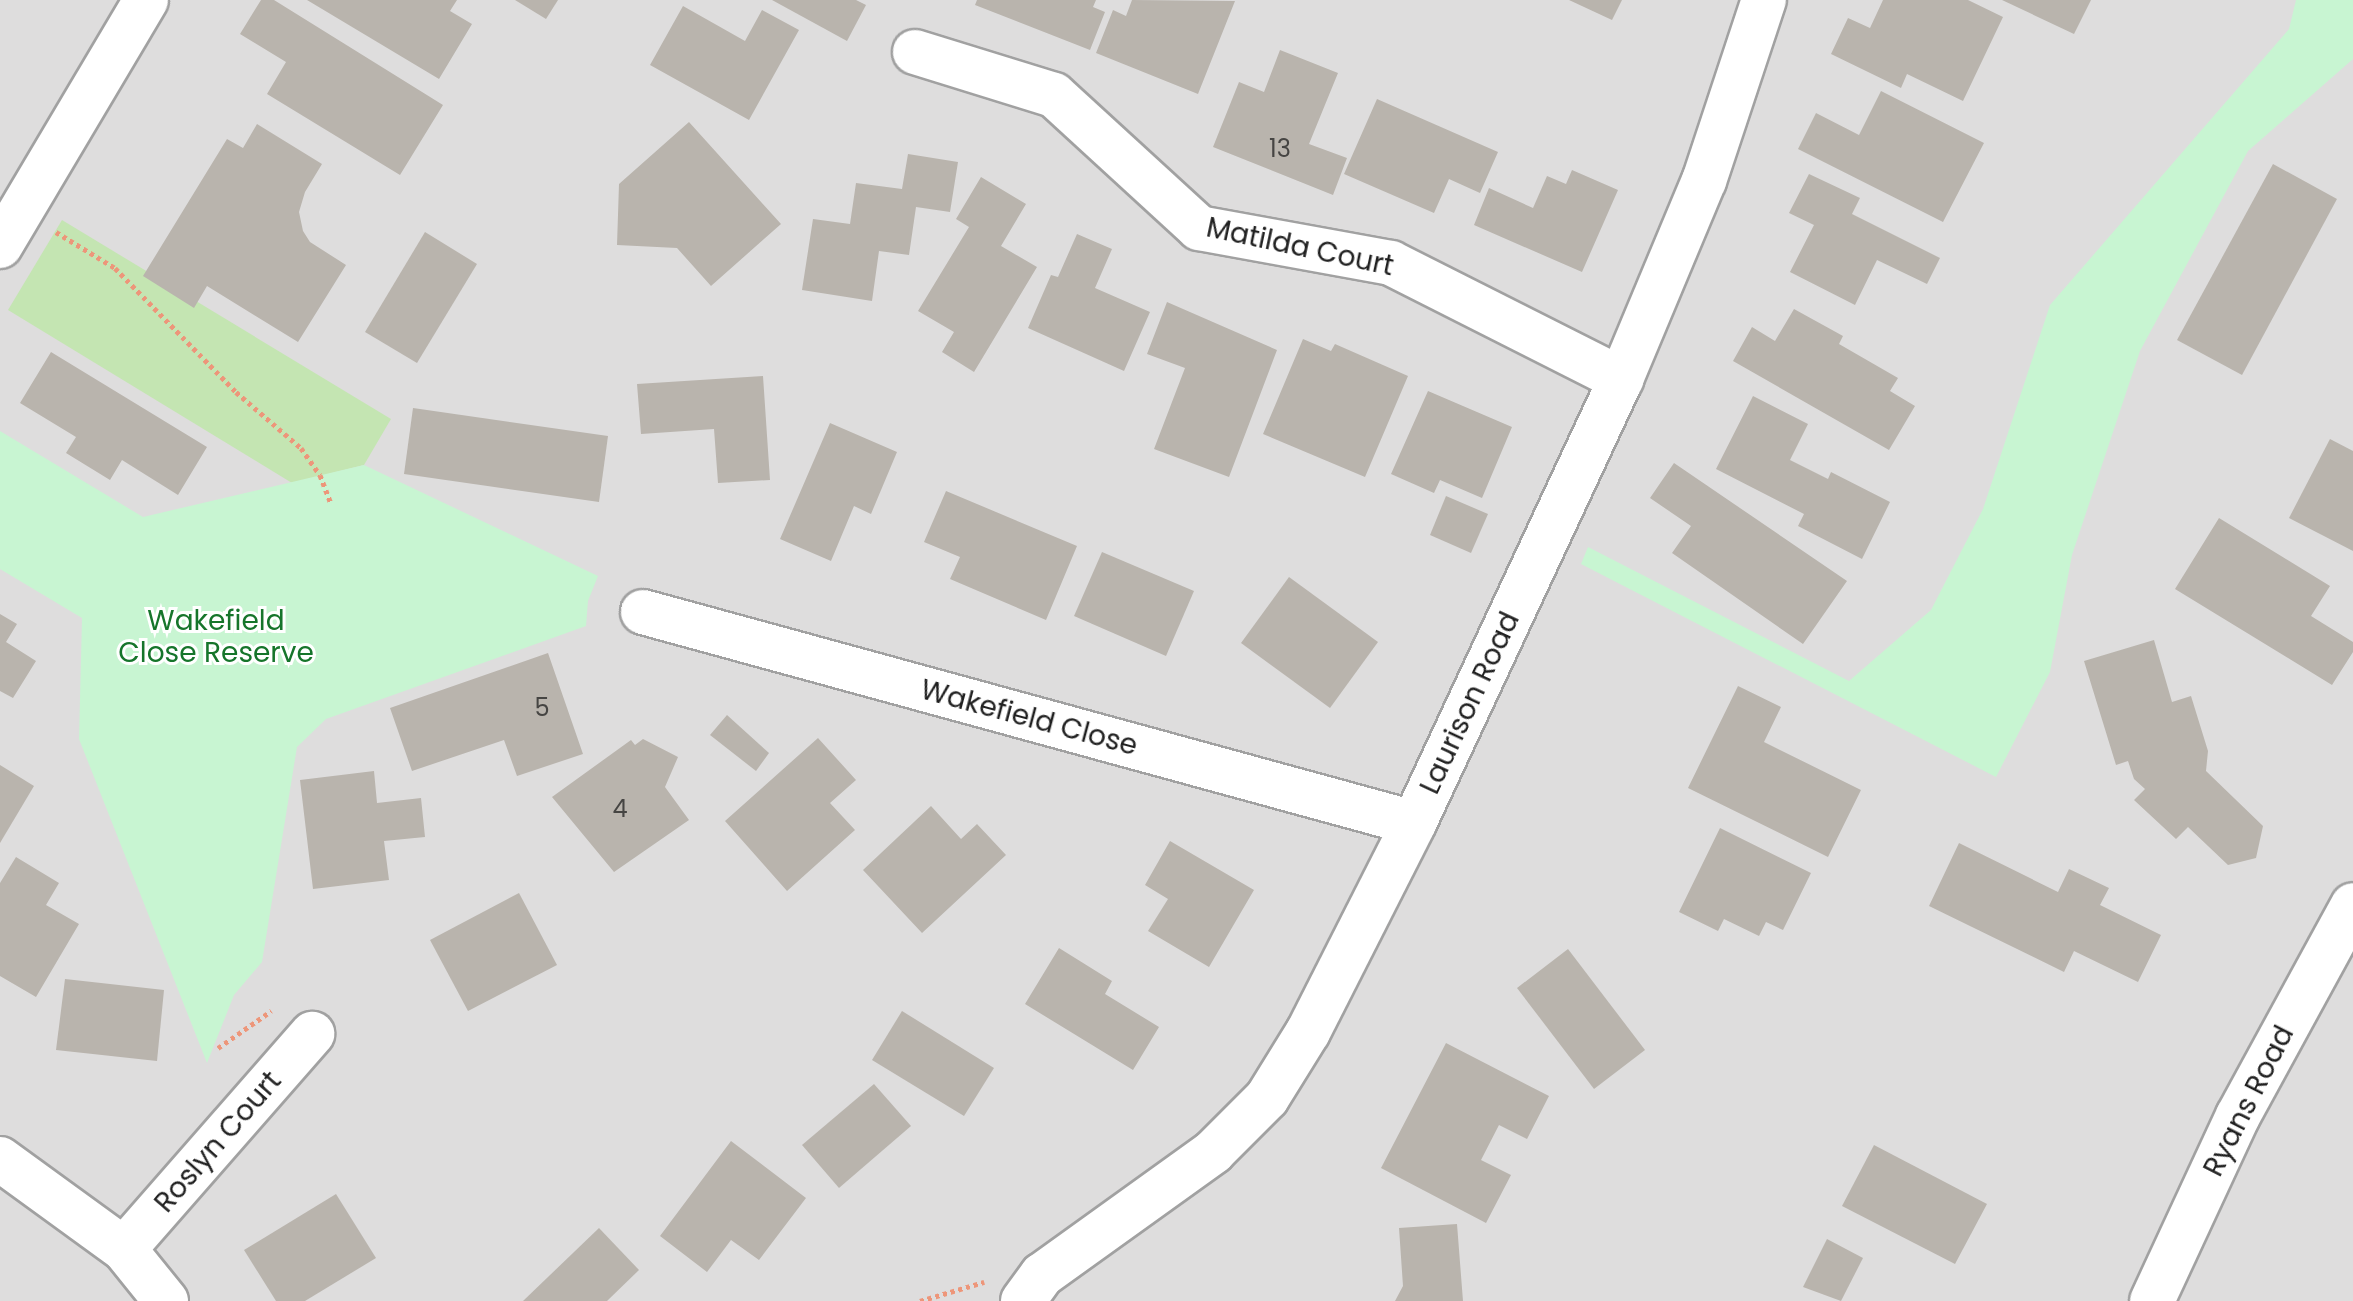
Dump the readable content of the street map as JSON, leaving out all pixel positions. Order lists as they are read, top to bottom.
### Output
{
  "streets": {
    "street": [
      "Matilda Court",
      "Laurison Road",
      "Wakefield Close",
      "Ryans Road",
      "Roslyn Court"
    ]
  },
  "crossings": [
    ["Matilda Court", "Laurison Road"],
    ["Laurison Road", "Wakefield Close"]
  ],
  "parks": ["Wakefield Close Reserve"],
  "house_numbers": ["13", "5", "4"]
}
